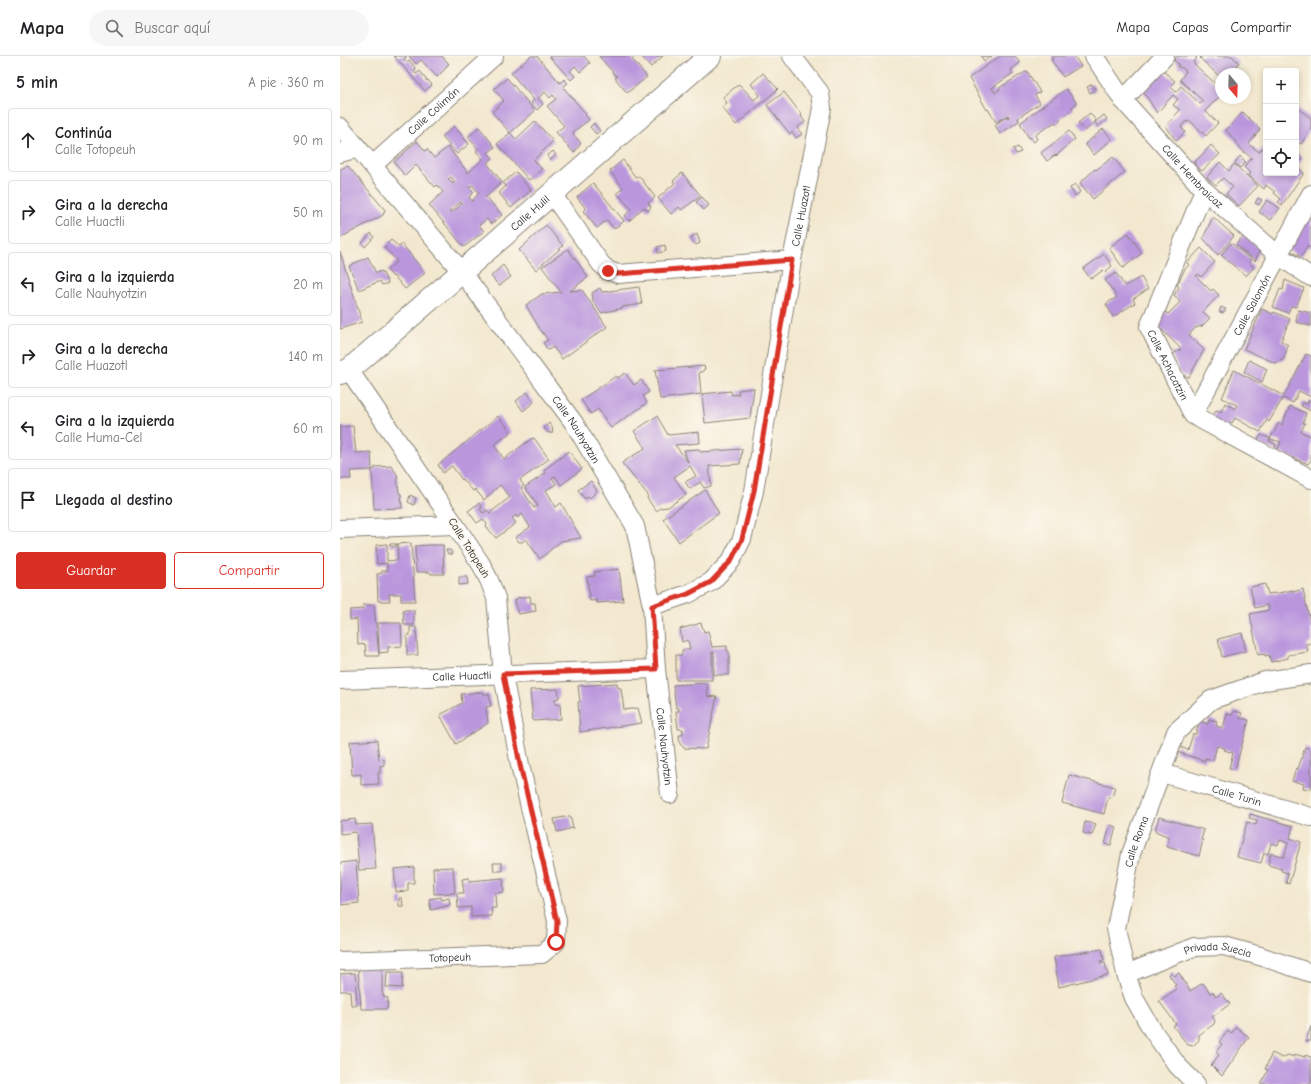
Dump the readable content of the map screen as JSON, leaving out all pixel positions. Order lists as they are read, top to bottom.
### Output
{
  "streets": {
    "street": [
      "Calle Colimán",
      "Calle Hembraicaz",
      "Calle Hulil",
      "Calle Huazotl",
      "Calle Salomón",
      "Calle Achacatzin",
      "Calle Nauhyotzin",
      "Calle Totopeuh",
      "Calle Huactli",
      "Calle Turin",
      "Calle Roma",
      "Privada Suecia",
      "Totopeuh"
    ]
  },
  "crossings": [
    ["Calle Colimán", "Calle Nauhyotzin"],
    ["Calle Hembraicaz", "Calle Salomón"],
    ["Calle Hembraicaz", "Calle Achacatzin"],
    ["Calle Hulil", "Calle Nauhyotzin"],
    ["Calle Hulil", "Calle Totopeuh"],
    ["Calle Huazotl", "Calle Nauhyotzin"],
    ["Calle Salomón", "Calle Achacatzin"],
    ["Calle Nauhyotzin", "Calle Huactli"],
    ["Calle Totopeuh", "Calle Huactli"],
    ["Calle Totopeuh", "Totopeuh"],
    ["Calle Turin", "Calle Roma"],
    ["Calle Roma", "Privada Suecia"]
  ],
  "north": "bottom",
  "page": {
    "header": "Mapa",
    "search": "Buscar aquí",
    "nav": ["Mapa", "Capas", "Compartir"],
    "heading": ["5 min", "A pie · 360 m"],
    "map_buttons": ["+", "−"],
    "list": [
      ["Continúa", "Calle Totopeuh", "90 m"],
      ["Gira a la derecha", "Calle Huactli", "50 m"],
      ["Gira a la izquierda", "Calle Nauhyotzin", "20 m"],
      ["Gira a la derecha", "Calle Huazotl", "140 m"],
      ["Gira a la izquierda", "Calle Huma-Cel", "60 m"],
      "Llegada al destino"
    ],
    "buttons": ["Guardar", "Compartir"]
  }
}
